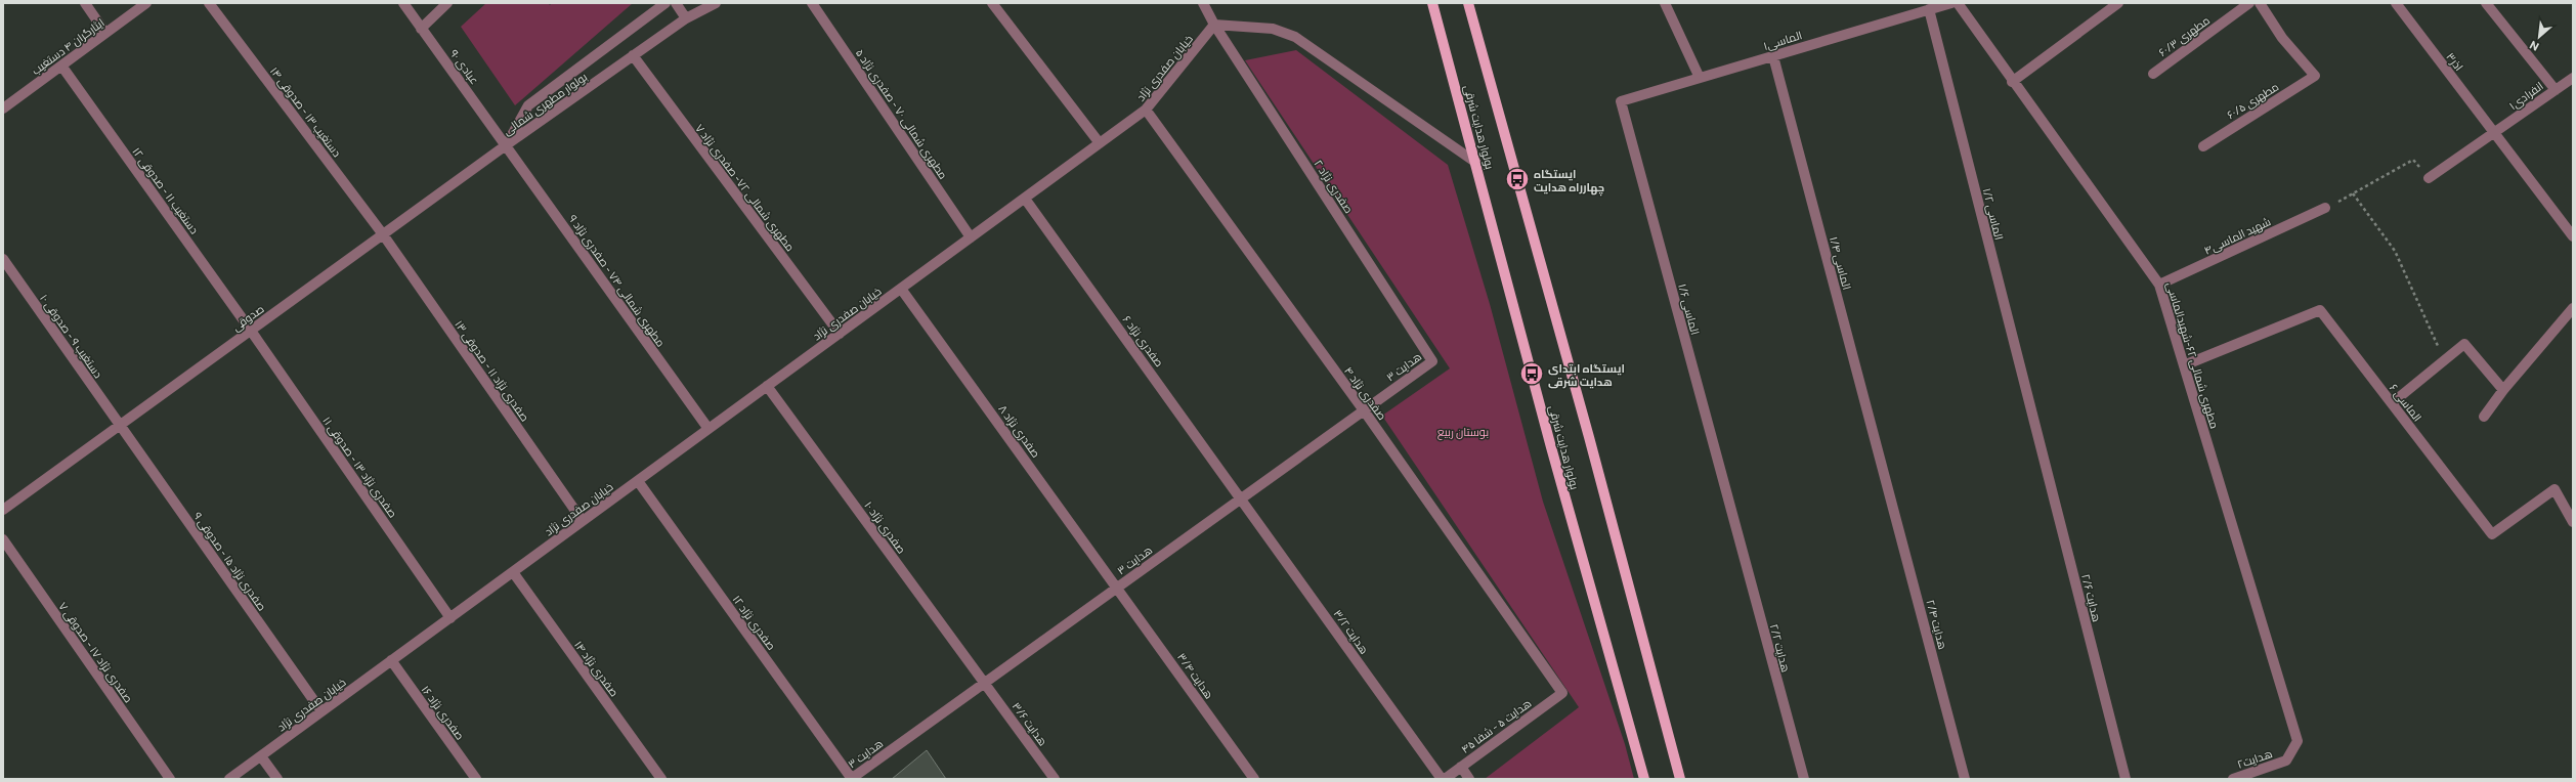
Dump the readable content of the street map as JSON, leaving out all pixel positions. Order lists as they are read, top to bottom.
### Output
{
  "streets": {
    "main road": ["بولوار هدایت شرقی"],
    "street": [
      "مطهری ۶۰/۳",
      "الماسی۱",
      "ایثارگران ۴ دستغیب",
      "اذر۳",
      "عبادی ۹۰",
      "خیابان صفدری نژاد",
      "انفرادی۱",
      "مطهری ۶۰/۵",
      "بولوار مطهری شمالی",
      "دستغیب ۱۳ - صدوقی ۱۴",
      "مطهری شمالی ۷۰ - صفدری نژاد ۵",
      "صفدری نژاد ۲",
      "مطهری شمالی ۷۲- صفدری نژاد ۷",
      "دستغیب ۱۱ - صدوقی ۱۲",
      "الماسی ۱/۲",
      "شهید الماسی۴",
      "الماسی ۱/۴",
      "مطهری شمالی ۷۴ - صفدری نژاد ۹",
      "الماسی ۱/۶",
      "صدوقی",
      "دستغیب ۹ - صدوقی ۱۰",
      "صفدری نژاد ۶",
      "مطهری شمالی ۶۲-شهیدالماسی",
      "هدایت ۳",
      "صفدری نژاد ۱۱ - صدوقی ۱۳",
      "صفدری نژاد ۴",
      "الماسی ۶",
      "صفدری نژاد ۸",
      "صفدری نژاد ۱۳ - صدوقی ۱۱",
      "صفدری نژاد ۱۰",
      "صفدری نژاد ۱۵ - صدوقی ۹",
      "هدایت ۲/۶",
      "صفدری نژاد ۱۲",
      "هدایت ۲/۴",
      "هدایت ۳/۲",
      "هدایت ۲/۲",
      "صفدری نژاد ۱۷ - صدوقی ۷",
      "صفدری نژاد ۱۴",
      "هدایت ۳/۴",
      "صفدری نژاد ۱۶",
      "هدایت ۳/۶",
      "هدایت ۵ - شفا ۴۵",
      "هدایت۲"
    ]
  },
  "crossings": [
    ["الماسی۱", "الماسی ۱/۲"],
    ["الماسی۱", "الماسی ۱/۴"],
    ["الماسی۱", "الماسی ۱/۶"],
    ["ایثارگران ۴ دستغیب", "دستغیب ۱۱ - صدوقی ۱۲"],
    ["اذر۳", "انفرادی۱"],
    ["عبادی ۹۰", "بولوار مطهری شمالی"],
    ["عبادی ۹۰", "مطهری شمالی ۷۴ - صفدری نژاد ۹"],
    ["عبادی ۹۰", "صدوقی"],
    ["خیابان صفدری نژاد", "مطهری شمالی ۷۰ - صفدری نژاد ۵"],
    ["خیابان صفدری نژاد", "صفدری نژاد ۲"],
    ["خیابان صفدری نژاد", "مطهری شمالی ۷۲- صفدری نژاد ۷"],
    ["خیابان صفدری نژاد", "مطهری شمالی ۷۴ - صفدری نژاد ۹"],
    ["خیابان صفدری نژاد", "صفدری نژاد ۶"],
    ["خیابان صفدری نژاد", "صفدری نژاد ۱۱ - صدوقی ۱۳"],
    ["خیابان صفدری نژاد", "صفدری نژاد ۴"],
    ["خیابان صفدری نژاد", "صفدری نژاد ۸"],
    ["خیابان صفدری نژاد", "صفدری نژاد ۱۳ - صدوقی ۱۱"],
    ["خیابان صفدری نژاد", "صفدری نژاد ۱۰"],
    ["خیابان صفدری نژاد", "صفدری نژاد ۱۵ - صدوقی ۹"],
    ["خیابان صفدری نژاد", "صفدری نژاد ۱۲"],
    ["خیابان صفدری نژاد", "صفدری نژاد ۱۴"],
    ["خیابان صفدری نژاد", "صفدری نژاد ۱۶"],
    ["بولوار مطهری شمالی", "مطهری شمالی ۷۲- صفدری نژاد ۷"],
    ["بولوار مطهری شمالی", "مطهری شمالی ۷۴ - صفدری نژاد ۹"],
    ["بولوار مطهری شمالی", "صدوقی"],
    ["دستغیب ۱۳ - صدوقی ۱۴", "صدوقی"],
    ["دستغیب ۱۳ - صدوقی ۱۴", "صفدری نژاد ۱۱ - صدوقی ۱۳"],
    ["صفدری نژاد ۲", "هدایت ۳"],
    ["دستغیب ۱۱ - صدوقی ۱۲", "صدوقی"],
    ["دستغیب ۱۱ - صدوقی ۱۲", "صفدری نژاد ۱۳ - صدوقی ۱۱"],
    ["الماسی ۱/۲", "هدایت ۲/۶"],
    ["شهید الماسی۴", "مطهری شمالی ۶۲-شهیدالماسی"],
    ["الماسی ۱/۴", "هدایت ۲/۴"],
    ["مطهری شمالی ۷۴ - صفدری نژاد ۹", "صدوقی"],
    ["الماسی ۱/۶", "هدایت ۲/۲"],
    ["صدوقی", "دستغیب ۹ - صدوقی ۱۰"],
    ["صدوقی", "صفدری نژاد ۱۱ - صدوقی ۱۳"],
    ["صدوقی", "صفدری نژاد ۱۳ - صدوقی ۱۱"],
    ["صدوقی", "صفدری نژاد ۱۵ - صدوقی ۹"],
    ["دستغیب ۹ - صدوقی ۱۰", "صفدری نژاد ۱۵ - صدوقی ۹"],
    ["صفدری نژاد ۶", "هدایت ۳"],
    ["صفدری نژاد ۶", "هدایت ۳/۲"],
    ["مطهری شمالی ۶۲-شهیدالماسی", "الماسی ۶"],
    ["مطهری شمالی ۶۲-شهیدالماسی", "هدایت۲"],
    ["هدایت ۳", "صفدری نژاد ۴"],
    ["هدایت ۳", "صفدری نژاد ۸"],
    ["هدایت ۳", "صفدری نژاد ۱۰"],
    ["هدایت ۳", "صفدری نژاد ۱۲"],
    ["هدایت ۳", "هدایت ۳/۲"],
    ["هدایت ۳", "هدایت ۳/۴"],
    ["هدایت ۳", "هدایت ۳/۶"],
    ["صفدری نژاد ۴", "هدایت ۵ - شفا ۴۵"],
    ["صفدری نژاد ۸", "هدایت ۳/۴"],
    ["صفدری نژاد ۱۰", "هدایت ۳/۶"]
  ],
  "parks": ["بوستان ربیع"],
  "places": {
    "bus stop": ["ایستگاه چهارراه هدایت", "ایستگاه ابتدای هدایت شرقی"]
  },
  "north": "bottom left"
}
